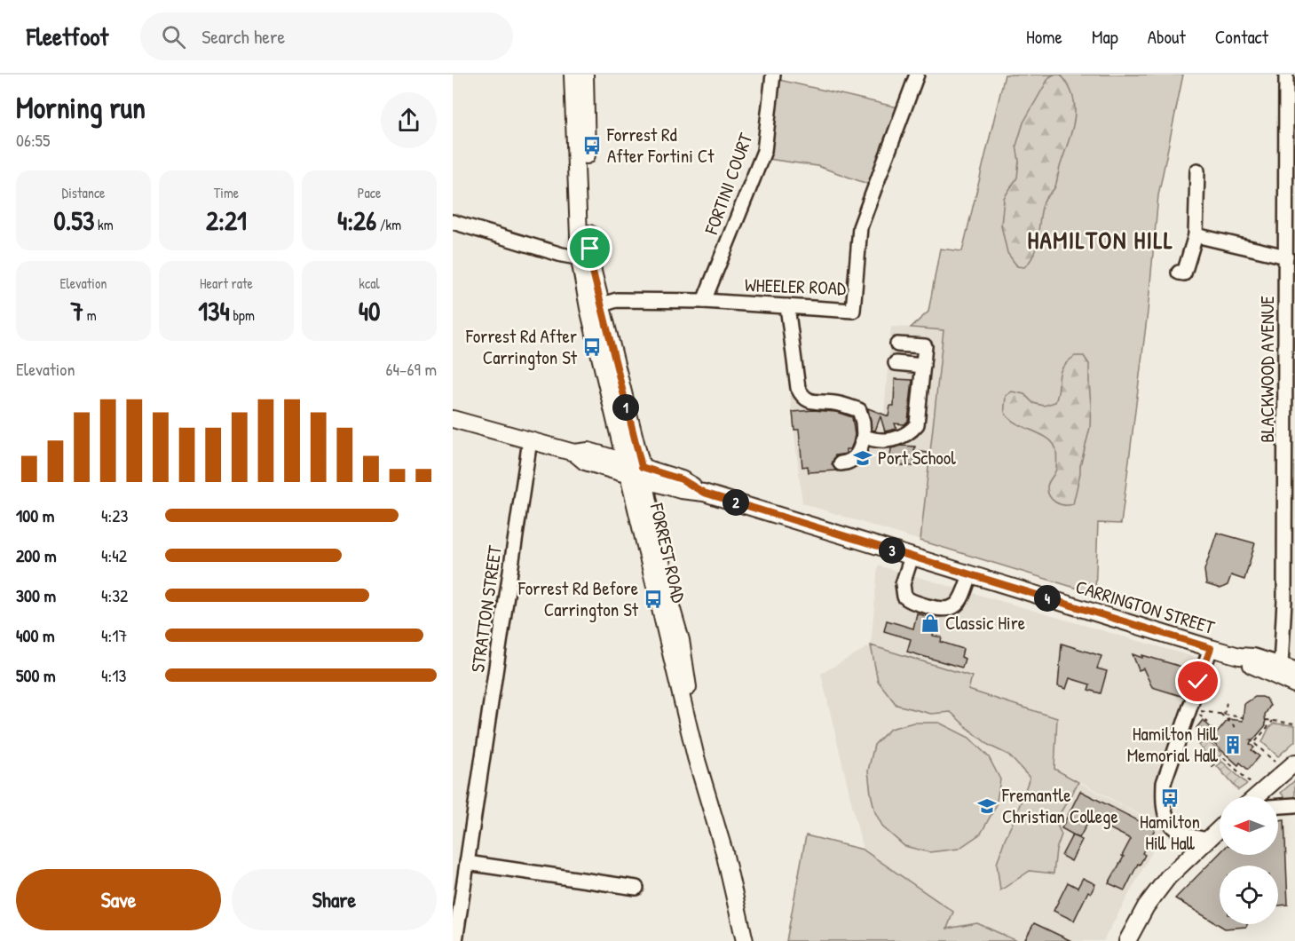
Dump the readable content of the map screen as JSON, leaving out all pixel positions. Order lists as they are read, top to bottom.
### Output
{
  "streets": {
    "main road": ["FORREST ROAD", "CARRINGTON STREET"],
    "street": [
      "FORTINI COURT",
      "WHEELER ROAD",
      "BLACKWOOD AVENUE",
      "STRATTON STREET"
    ]
  },
  "crossings": [
    ["FORTINI COURT", "WHEELER ROAD"],
    ["WHEELER ROAD", "FORREST ROAD"],
    ["BLACKWOOD AVENUE", "CARRINGTON STREET"],
    ["FORREST ROAD", "CARRINGTON STREET"],
    ["CARRINGTON STREET", "STRATTON STREET"]
  ],
  "districts": ["HAMILTON HILL"],
  "places": {
    "bus stop": [
      "Forrest Rd After Fortini Ct",
      "Forrest Rd After Carrington St",
      "Forrest Rd Before Carrington St",
      "Hamilton Hill Hall"
    ],
    "school or university": ["Port School", "Fremantle Christian College"],
    "shop": ["Classic Hire"],
    "building": ["Hamilton Hill Memorial Hall"]
  },
  "north": "left",
  "page": {
    "header": "Fleetfoot",
    "search": "Search here",
    "nav": [
      "Home",
      "Map",
      "About",
      "Contact"
    ],
    "heading": ["Morning run", "06:55"],
    "stats": [
      ["Distance", "0.53 km"],
      ["Time", "2:21"],
      ["Pace", "4:26 /km"],
      ["Elevation", "7 m"],
      ["Heart rate", "134 bpm"],
      ["kcal", "40"]
    ],
    "chart": ["Elevation", "64–69 m"],
    "pins": [
      "1",
      "2",
      "3",
      "4"
    ],
    "list": [
      {
        "name": "100 m",
        "note": "4:23"
      },
      {
        "name": "200 m",
        "note": "4:42"
      },
      {
        "name": "300 m",
        "note": "4:32"
      },
      {
        "name": "400 m",
        "note": "4:17"
      },
      {
        "name": "500 m",
        "note": "4:13"
      }
    ],
    "buttons": ["Save", "Share"]
  }
}
